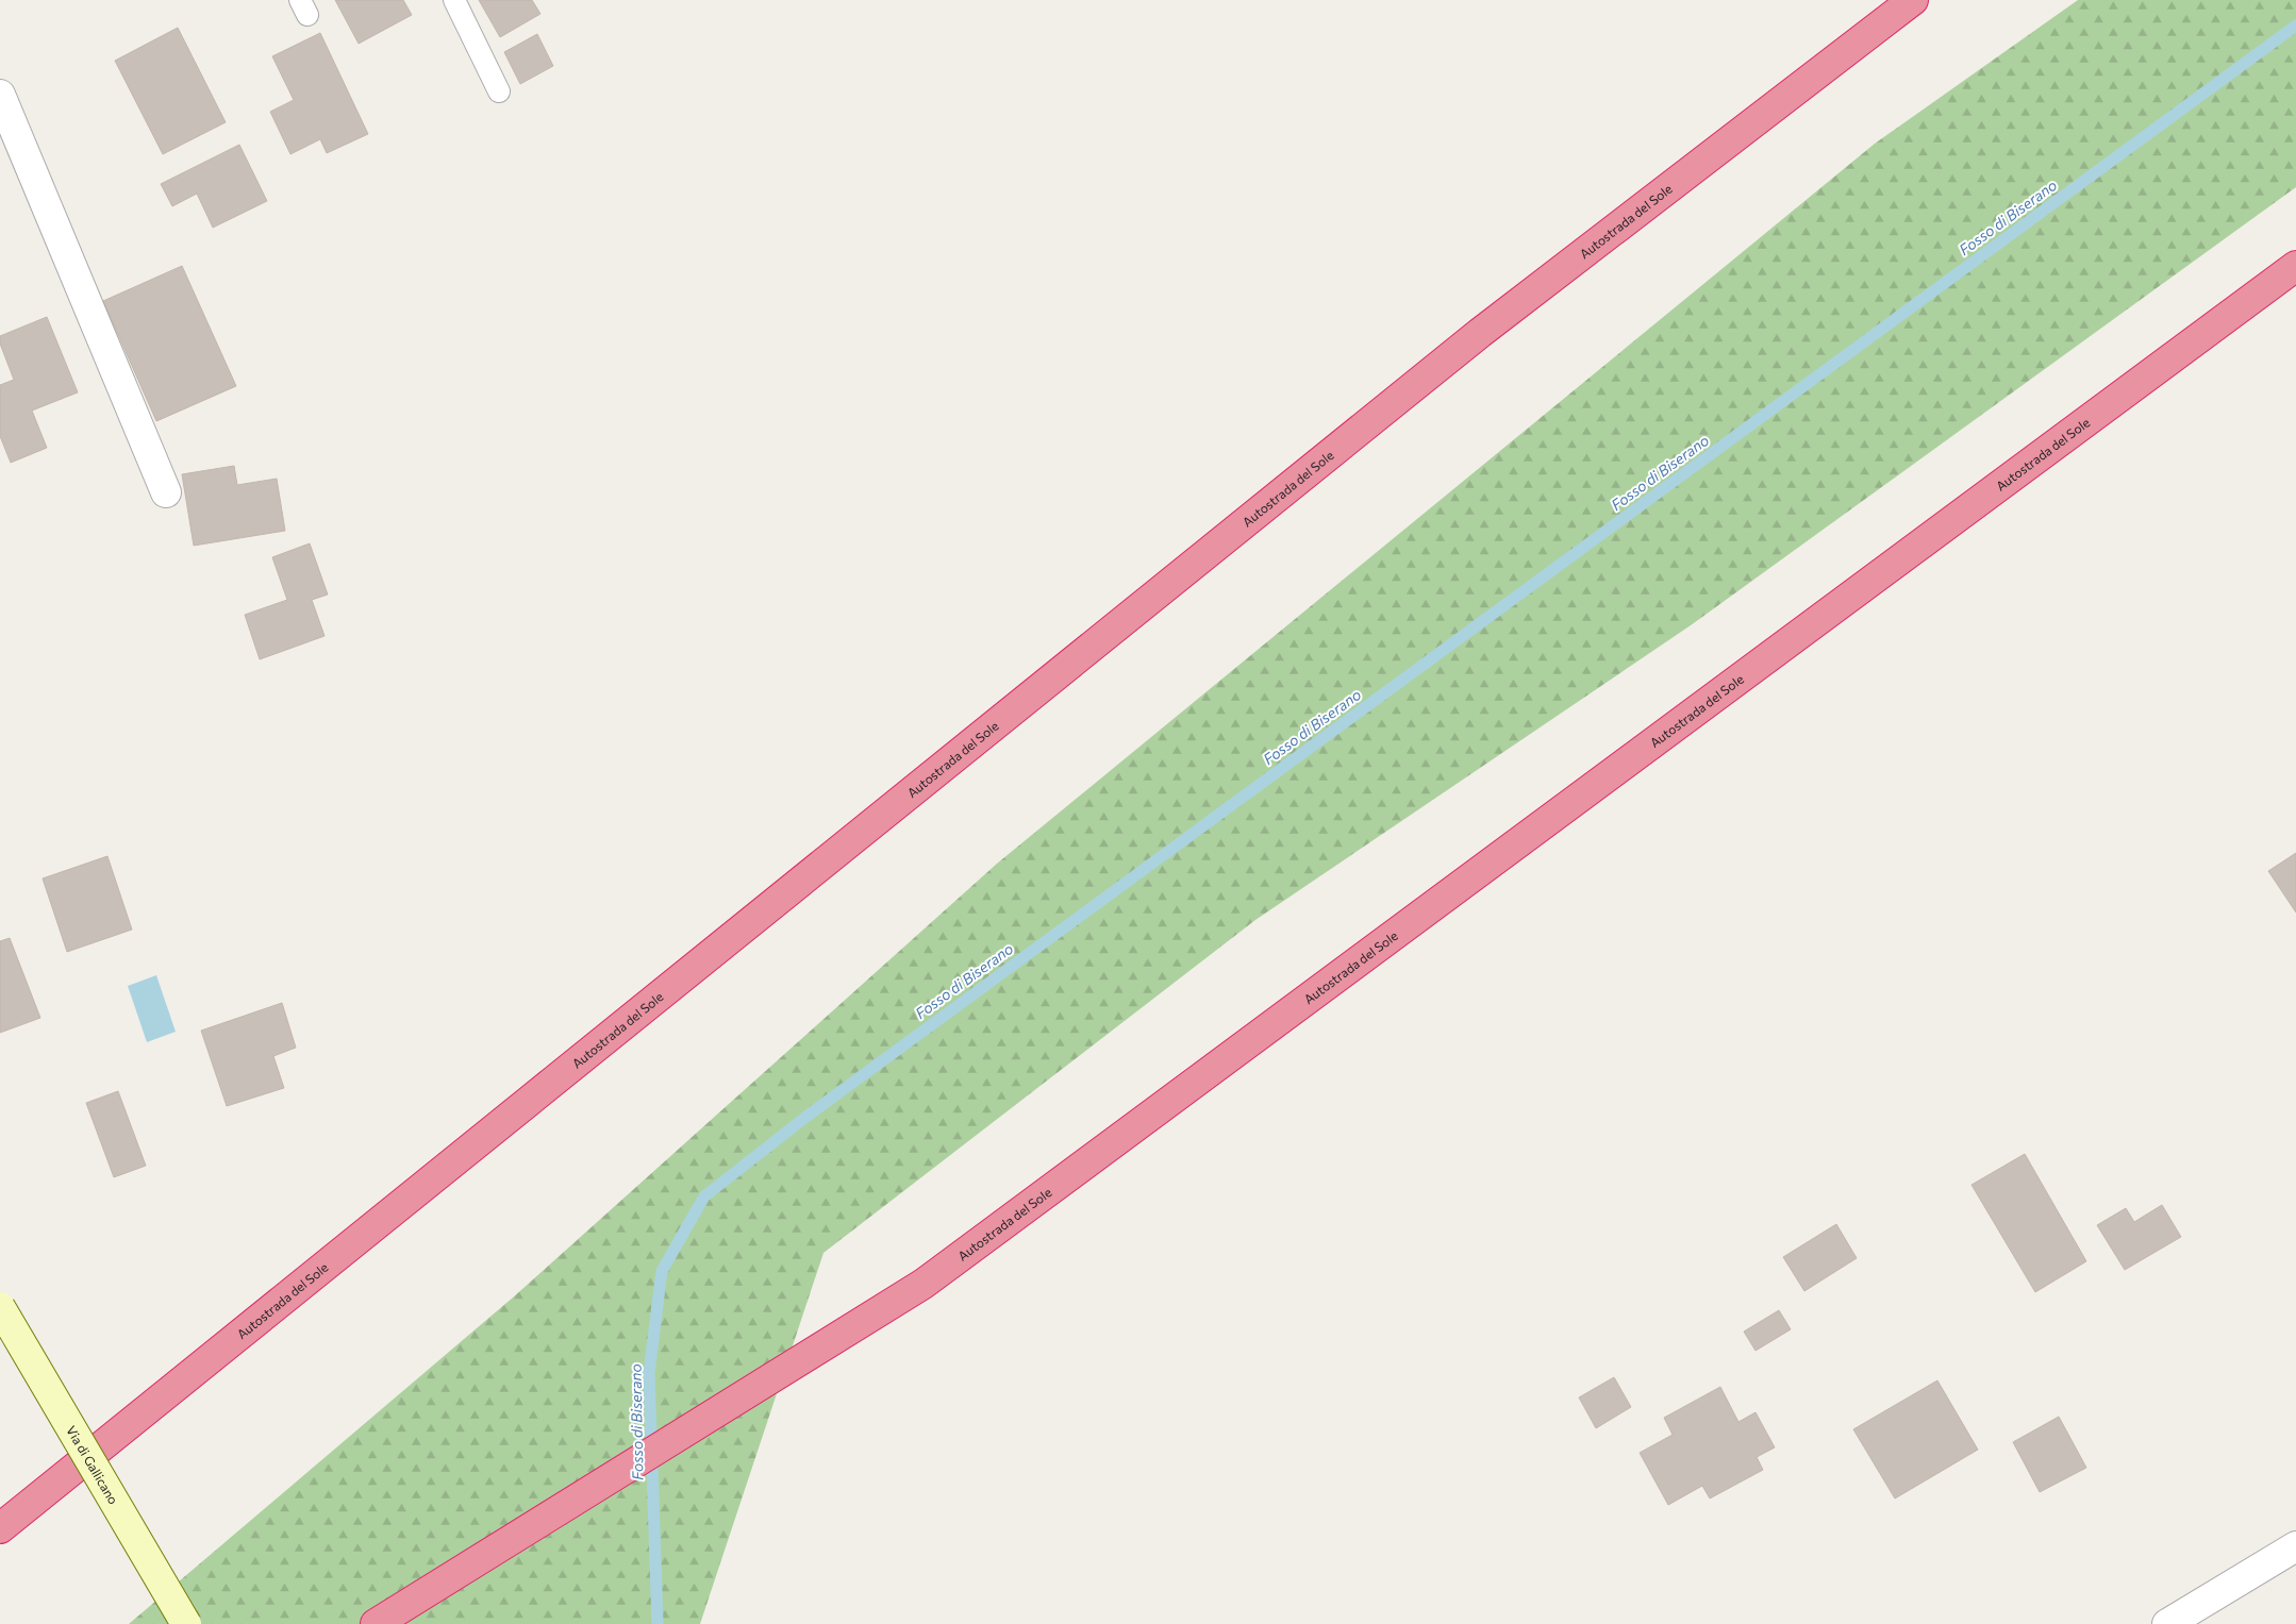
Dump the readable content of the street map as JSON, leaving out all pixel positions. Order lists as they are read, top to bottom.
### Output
{
  "streets": {
    "highway": ["Autostrada del Sole"],
    "street": ["Via di Gallicano"]
  },
  "water": ["Fosso di Biserano"]
}
